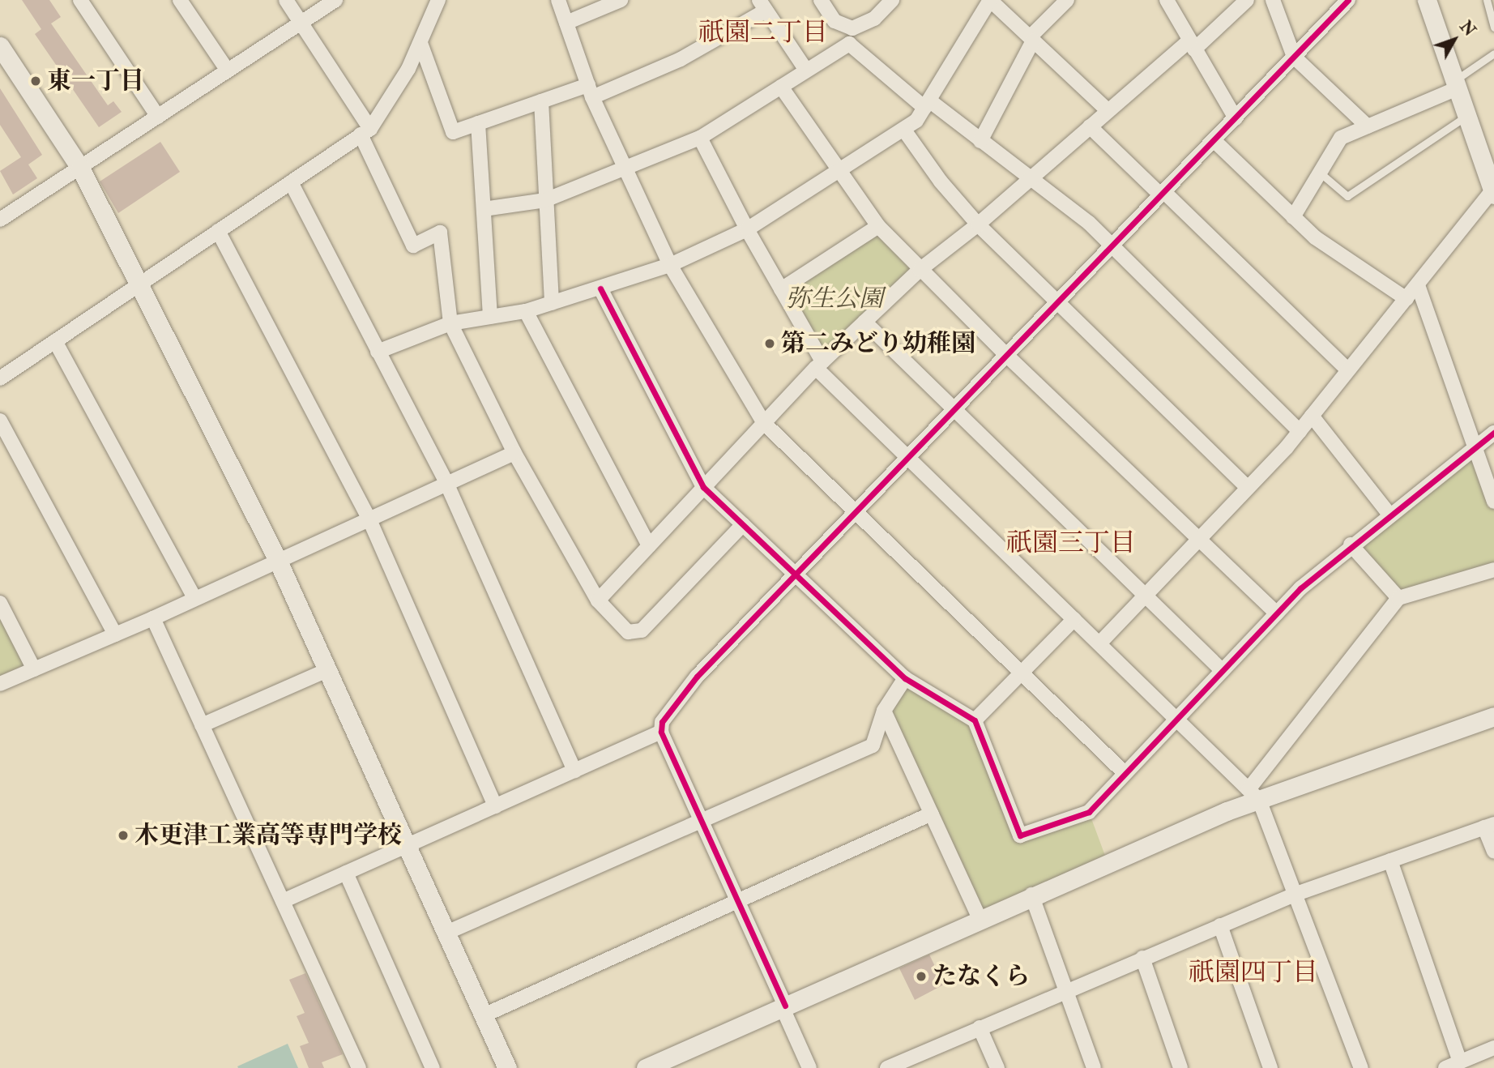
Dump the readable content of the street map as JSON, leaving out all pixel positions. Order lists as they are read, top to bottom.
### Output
{
  "districts": ["祇園二丁目", "祇園三丁目", "祇園四丁目"],
  "parks": ["弥生公園"],
  "places": [
    "東一丁目",
    "第二みどり幼稚園",
    "木更津工業高等専門学校",
    "たなくら"
  ],
  "north": "top right"
}
